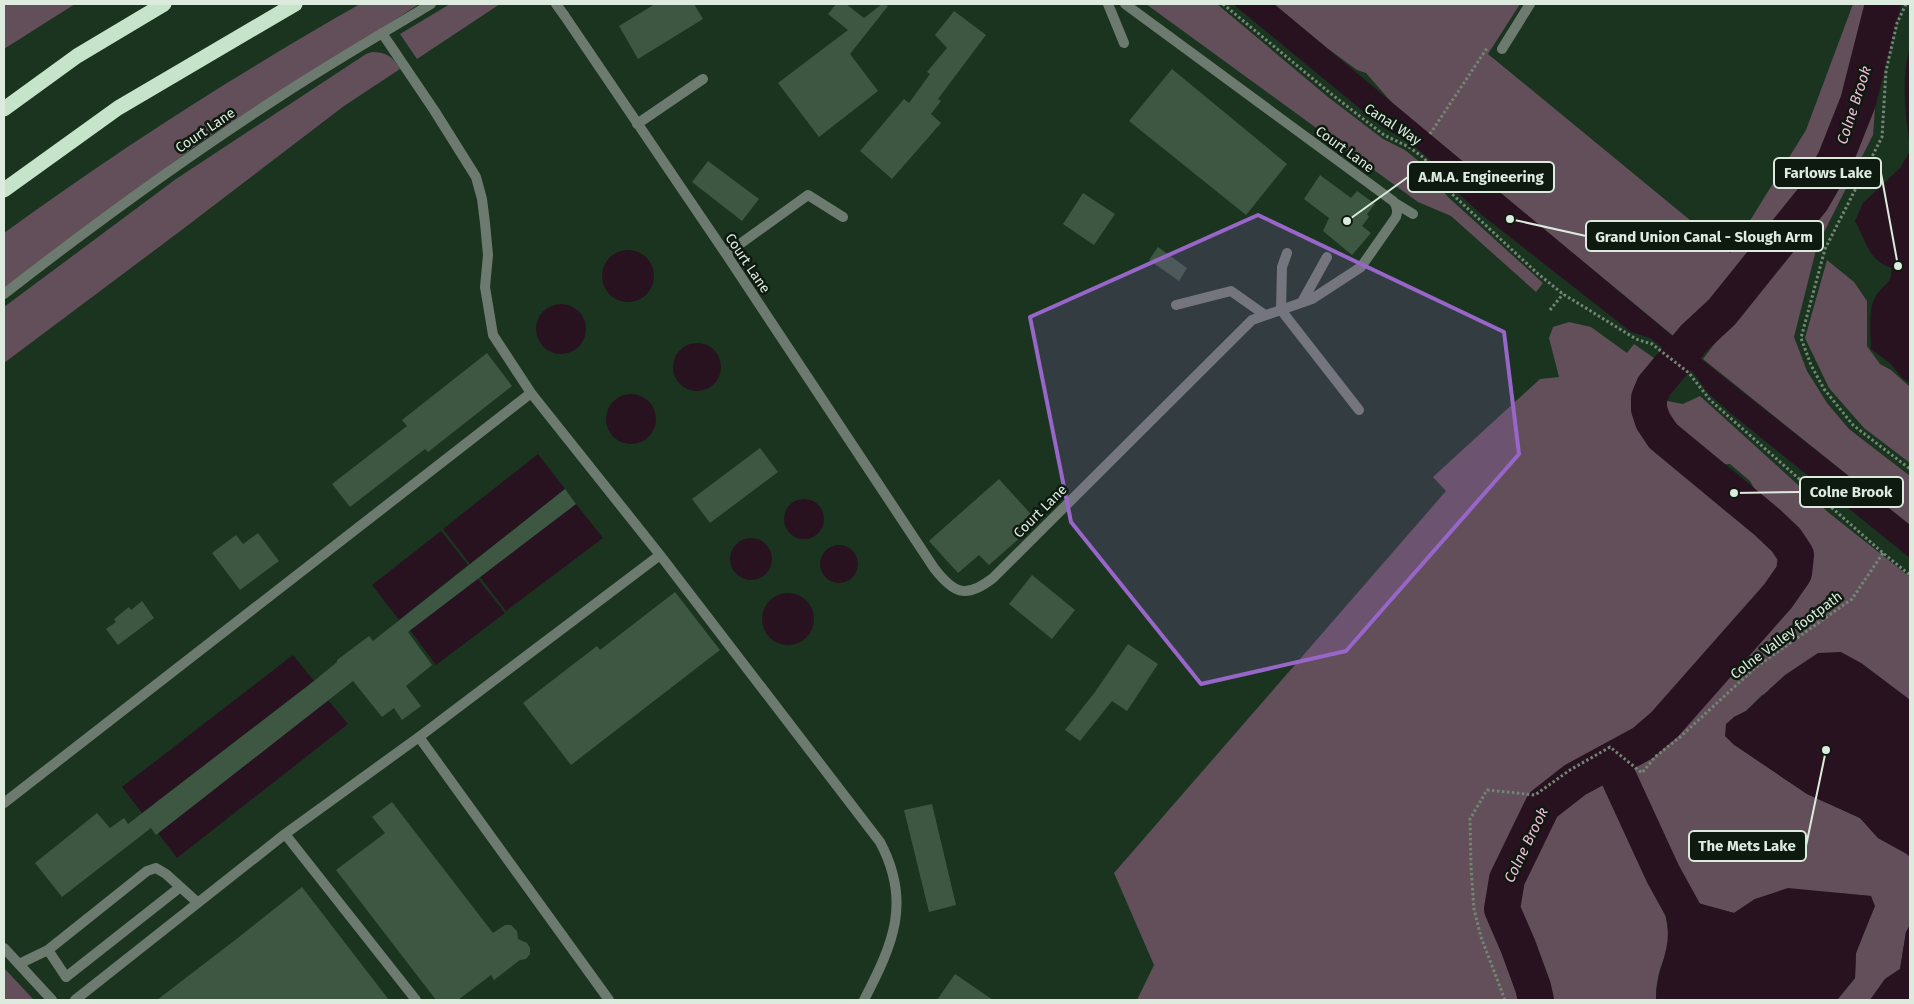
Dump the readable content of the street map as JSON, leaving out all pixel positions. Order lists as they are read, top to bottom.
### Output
{
  "streets": {
    "street": ["Court Lane"],
    "path": ["Canal Way", "Colne Valley footpath"]
  },
  "crossings": [
    ["Canal Way", "Colne Valley footpath"]
  ],
  "water": ["Colne Brook"],
  "places": [
    "Grand Union Canal - Slough Arm",
    "A.M.A. Engineering",
    "Farlows Lake",
    "Colne Brook",
    "The Mets Lake"
  ]
}
